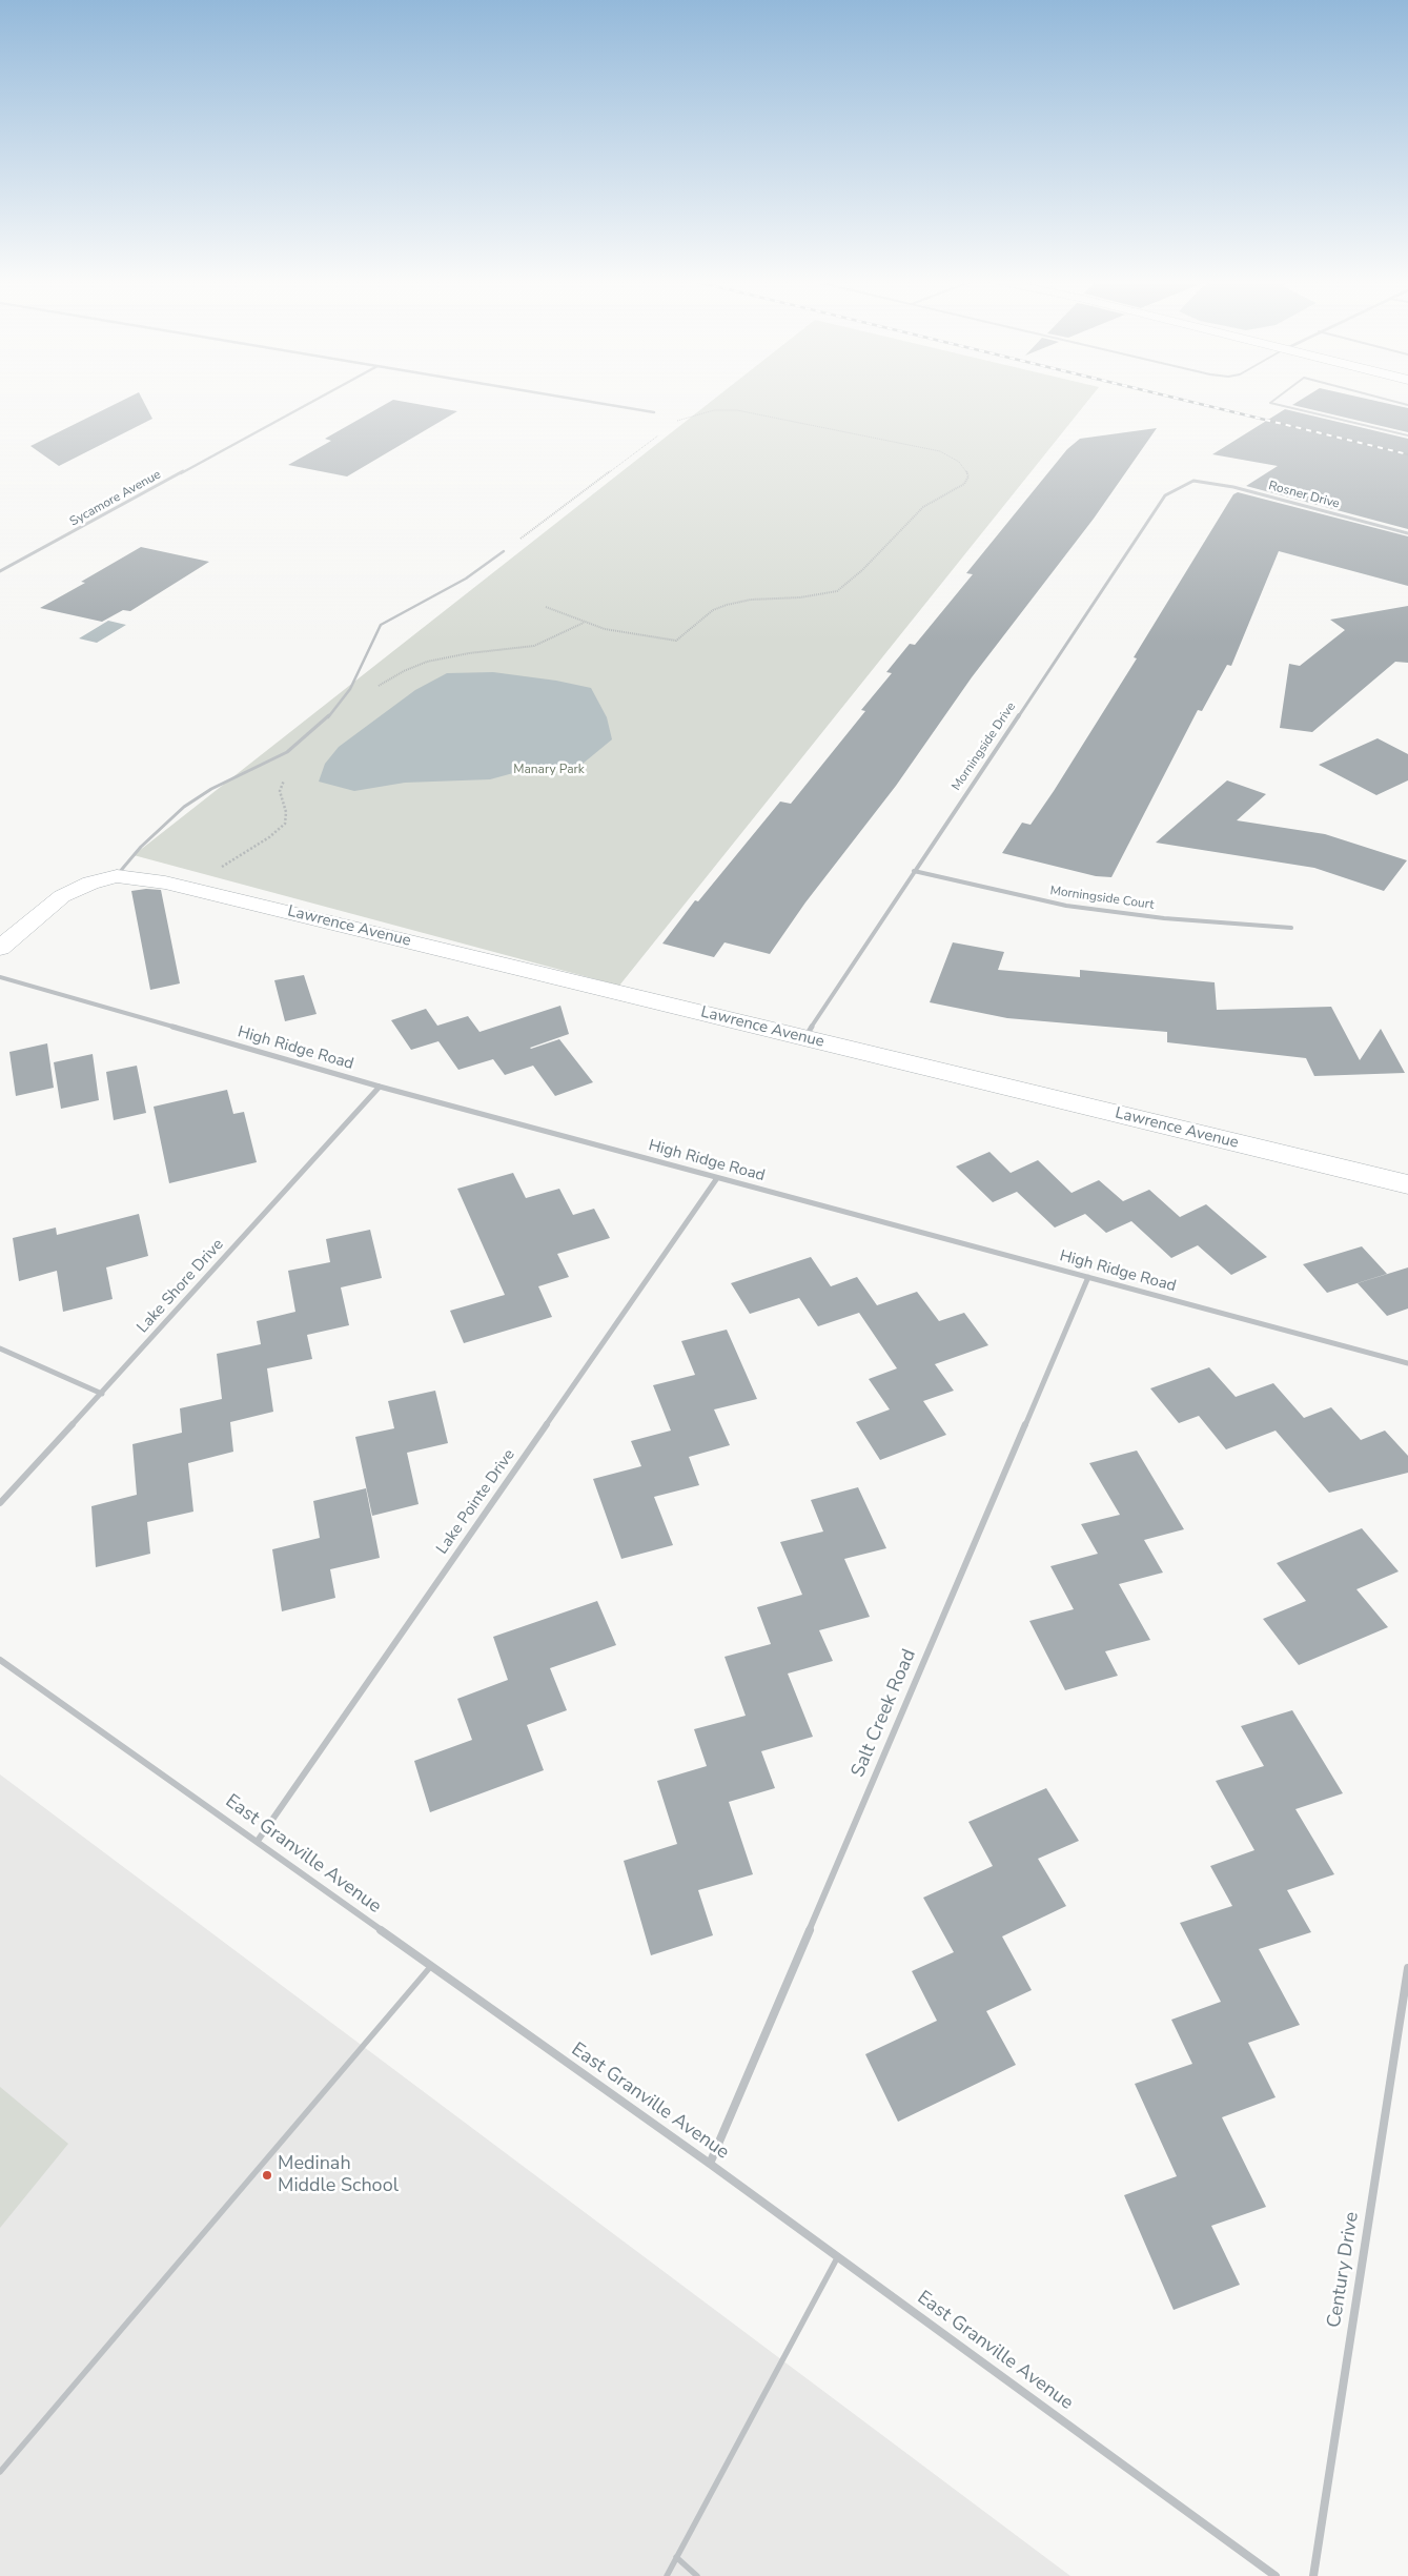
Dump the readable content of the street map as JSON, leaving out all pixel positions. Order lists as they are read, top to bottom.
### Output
{
  "streets": {
    "street": [
      "Rosner Drive",
      "Sycamore Avenue",
      "Morningside Drive",
      "Morningside Court",
      "Lawrence Avenue",
      "High Ridge Road",
      "Lake Shore Drive",
      "Lake Pointe Drive",
      "Salt Creek Road",
      "East Granville Avenue",
      "Century Drive"
    ]
  },
  "crossings": [
    ["Rosner Drive", "Morningside Drive"],
    ["Morningside Drive", "Morningside Court"],
    ["Morningside Drive", "Lawrence Avenue"],
    ["High Ridge Road", "Lake Shore Drive"],
    ["High Ridge Road", "Lake Pointe Drive"],
    ["High Ridge Road", "Salt Creek Road"],
    ["Lake Pointe Drive", "East Granville Avenue"],
    ["Salt Creek Road", "East Granville Avenue"]
  ],
  "parks": ["Manary Park"],
  "places": ["Medinah Middle School"]
}
